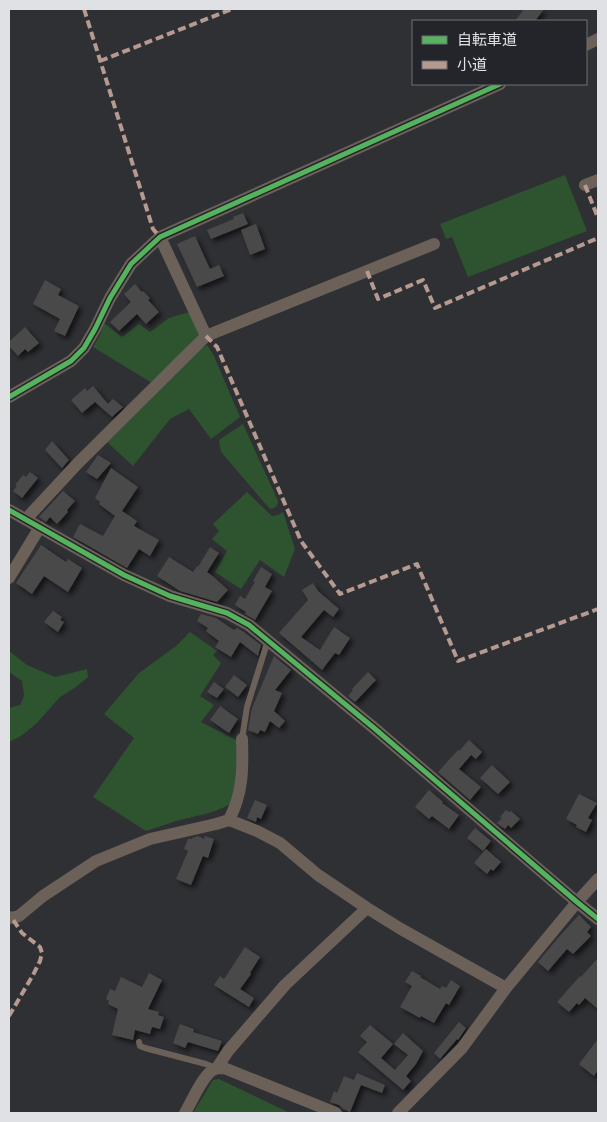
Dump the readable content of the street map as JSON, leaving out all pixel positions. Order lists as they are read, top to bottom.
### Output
{
  "legend": ["自転車道", "小道"]
}
